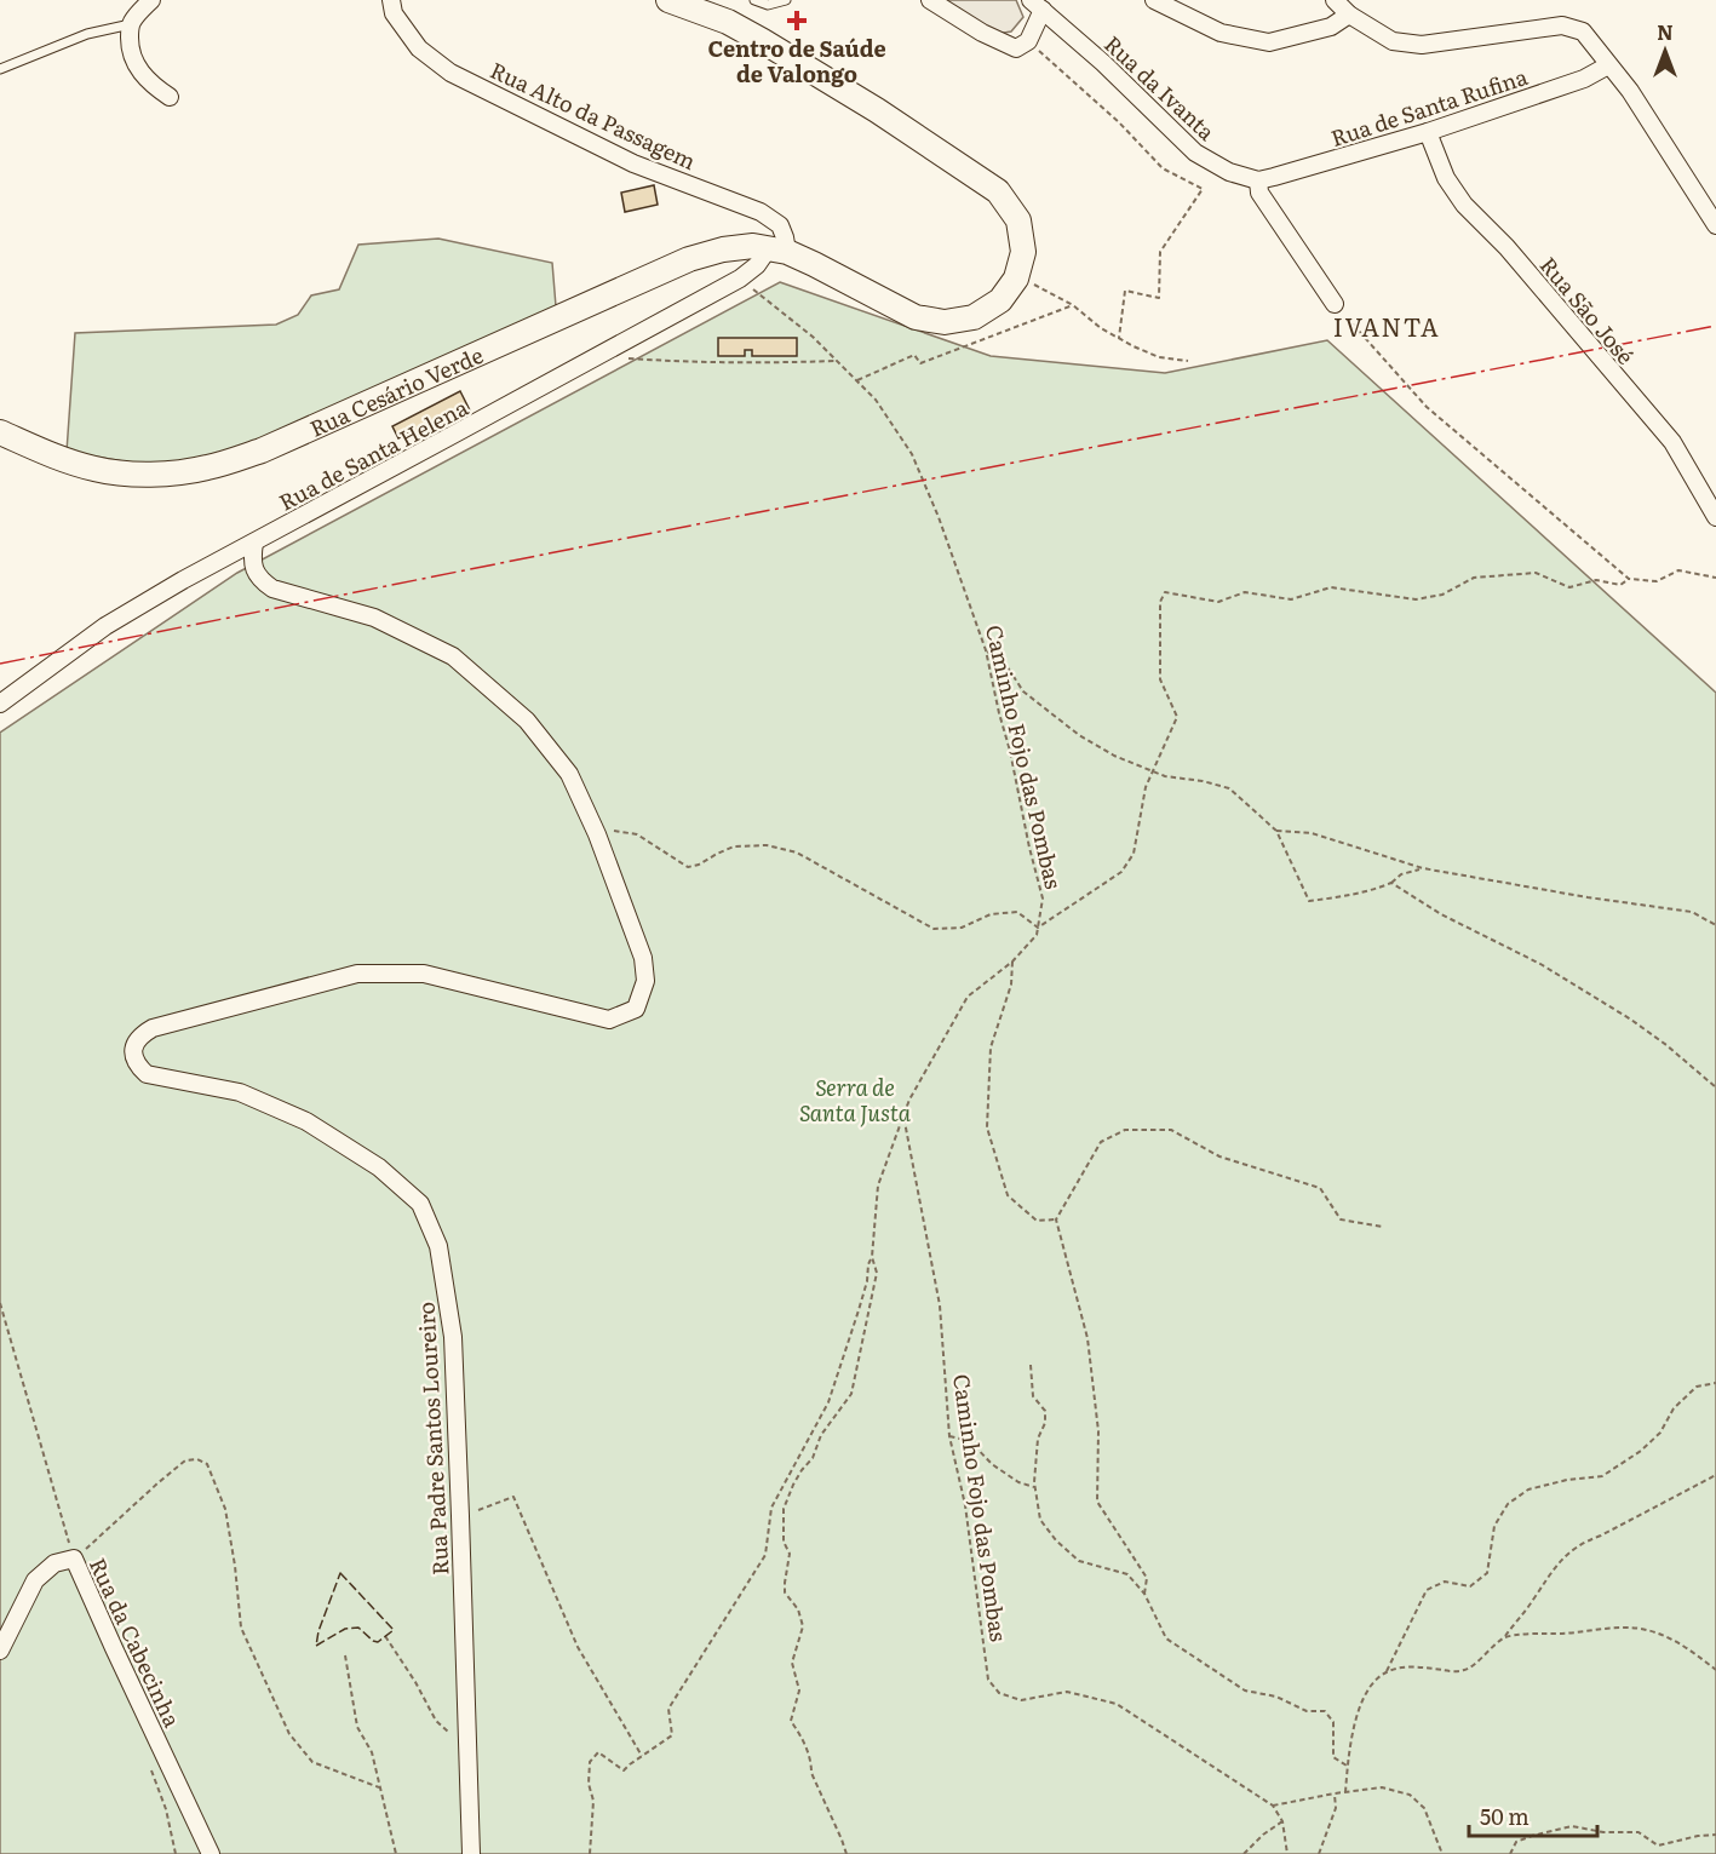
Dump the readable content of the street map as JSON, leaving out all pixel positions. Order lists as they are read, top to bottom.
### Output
{
  "streets": {
    "main road": ["Rua Cesário Verde"],
    "street": [
      "Rua da Ivanta",
      "Rua de Santa Rufina",
      "Rua Alto da Passagem",
      "Rua São José",
      "Rua de Santa Helena",
      "Rua Padre Santos Loureiro",
      "Rua da Cabecinha"
    ],
    "path": ["Caminho Fojo das Pombas"]
  },
  "crossings": [
    ["Rua da Ivanta", "Rua de Santa Rufina"],
    ["Rua de Santa Rufina", "Rua São José"],
    ["Rua Alto da Passagem", "Rua Cesário Verde"],
    ["Rua Alto da Passagem", "Rua de Santa Helena"],
    ["Rua Cesário Verde", "Rua de Santa Helena"],
    ["Rua de Santa Helena", "Caminho Fojo das Pombas"],
    ["Rua de Santa Helena", "Rua Padre Santos Loureiro"]
  ],
  "districts": ["IVANTA"],
  "parks": ["Serra de Santa Justa"],
  "places": {
    "health": ["Centro de Saúde de Valongo"]
  },
  "scale_bar": "50 m",
  "north": "top"
}
